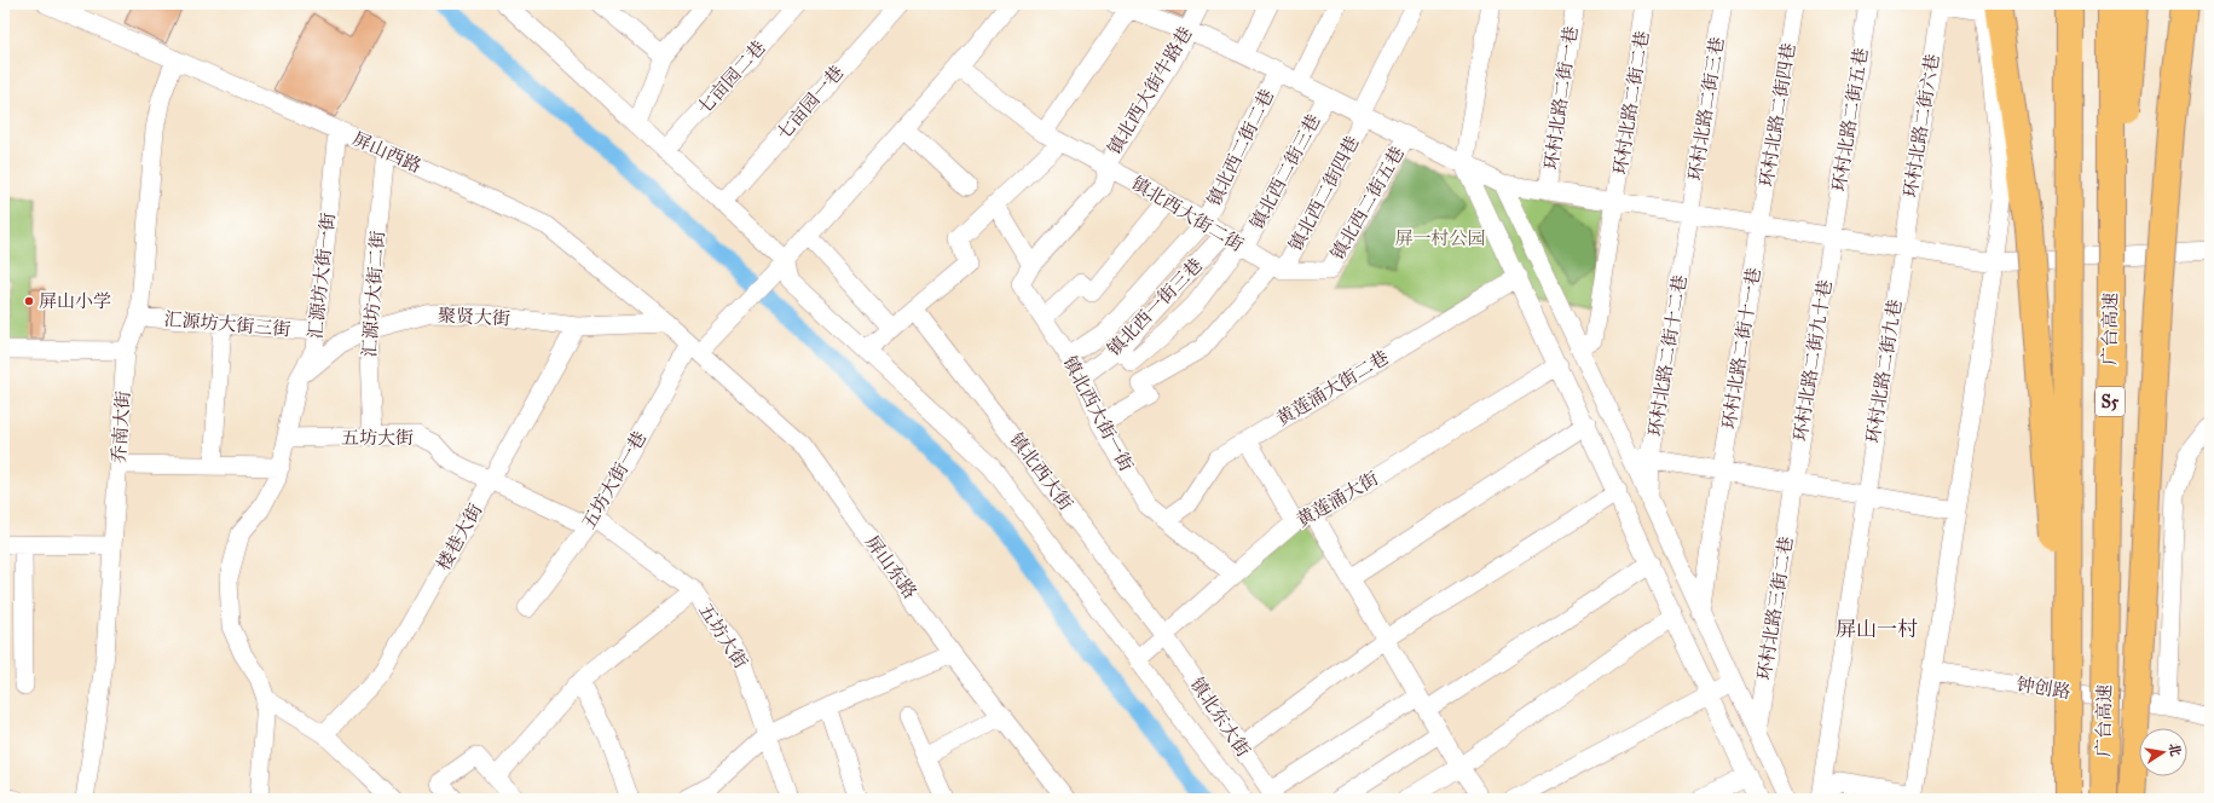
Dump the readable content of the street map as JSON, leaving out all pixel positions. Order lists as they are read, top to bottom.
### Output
{
  "streets": {
    "highway": ["广台高速", "S5"],
    "street": [
      "七亩园二巷",
      "镇北西大街牛路巷",
      "环村北路二街一巷",
      "七亩园一巷",
      "环村北路二街二巷",
      "环村北路二街三巷",
      "环村北路二街四巷",
      "环村北路二街五巷",
      "环村北路二街六巷",
      "镇北西二街二巷",
      "屏山西路",
      "镇北西二街三巷",
      "镇北西二街四巷",
      "镇北西二街五巷",
      "镇北西大街二街",
      "汇源坊大街一街",
      "汇源坊大街二街",
      "镇北西一街三巷",
      "聚贤大街",
      "汇源坊大街三街",
      "环村北路二街十一巷",
      "环村北路二街十二巷",
      "环村北路二街九十巷",
      "环村北路二街九巷",
      "黄莲涌大街二巷",
      "镇北西大街一街",
      "乔南大街",
      "五坊大街",
      "镇北西大街",
      "五坊大街一巷",
      "黄莲涌大街",
      "楼巷大街",
      "屏山东路",
      "环村北路三街二巷",
      "钟创路",
      "镇北东大街"
    ]
  },
  "crossings": [
    ["镇北西大街牛路巷", "镇北西大街二街"],
    ["镇北西大街牛路巷", "镇北西大街一街"],
    ["环村北路二街三巷", "环村北路二街十二巷"],
    ["环村北路二街四巷", "环村北路二街十一巷"],
    ["环村北路二街五巷", "环村北路二街九十巷"],
    ["环村北路二街六巷", "环村北路二街九巷"],
    ["镇北西二街二巷", "镇北西大街二街"],
    ["镇北西二街二巷", "镇北西大街一街"],
    ["屏山西路", "汇源坊大街一街"],
    ["屏山西路", "汇源坊大街二街"],
    ["屏山西路", "聚贤大街"],
    ["屏山西路", "乔南大街"],
    ["屏山西路", "五坊大街一巷"],
    ["屏山西路", "屏山东路"],
    ["镇北西二街三巷", "镇北西大街二街"],
    ["镇北西二街四巷", "镇北西二街五巷"],
    ["镇北西二街四巷", "镇北西大街二街"],
    ["镇北西二街四巷", "镇北西大街一街"],
    ["镇北西二街五巷", "镇北西大街二街"],
    ["镇北西大街二街", "镇北西一街三巷"],
    ["镇北西大街二街", "五坊大街一巷"],
    ["汇源坊大街一街", "聚贤大街"],
    ["汇源坊大街一街", "汇源坊大街三街"],
    ["汇源坊大街一街", "五坊大街"],
    ["汇源坊大街二街", "聚贤大街"],
    ["汇源坊大街二街", "五坊大街"],
    ["镇北西一街三巷", "镇北西大街一街"],
    ["聚贤大街", "楼巷大街"],
    ["汇源坊大街三街", "乔南大街"],
    ["环村北路二街九十巷", "环村北路三街二巷"],
    ["黄莲涌大街二巷", "镇北西大街一街"],
    ["镇北西大街一街", "黄莲涌大街"],
    ["五坊大街", "五坊大街一巷"],
    ["五坊大街", "楼巷大街"],
    ["镇北西大街", "黄莲涌大街"],
    ["镇北西大街", "镇北东大街"],
    ["五坊大街一巷", "屏山东路"],
    ["黄莲涌大街", "镇北东大街"]
  ],
  "districts": ["屏山一村"],
  "parks": ["屏一村公园"],
  "places": ["屏山小学"],
  "north": "right"
}
